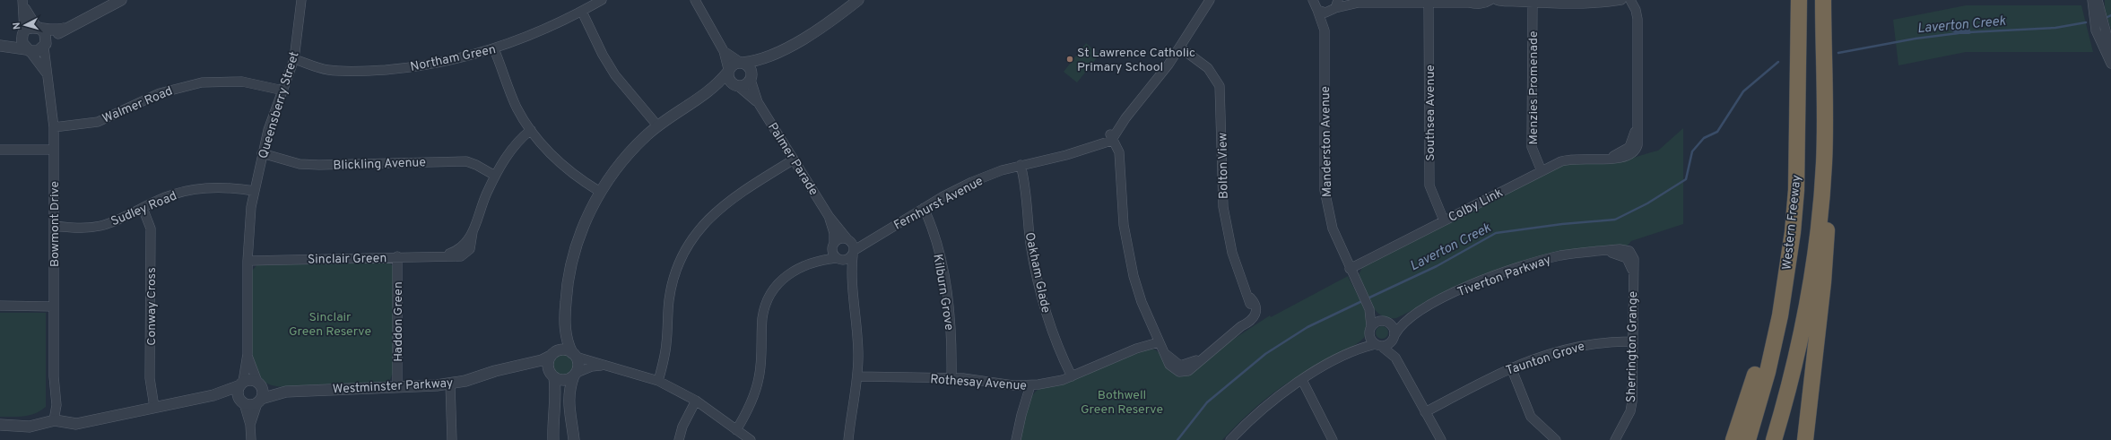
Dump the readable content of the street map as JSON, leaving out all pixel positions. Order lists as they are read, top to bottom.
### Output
{
  "streets": {
    "highway": ["Western Freeway"],
    "street": [
      "Northam Green",
      "Menzies Promenade",
      "Walmer Road",
      "Queensberry Street",
      "Southsea Avenue",
      "Manderston Avenue",
      "Palmer Parade",
      "Blickling Avenue",
      "Bolton View",
      "Fernhurst Avenue",
      "Colby Link",
      "Sudley Road",
      "Bowmont Drive",
      "Sinclair Green",
      "Oakham Glade",
      "Tiverton Parkway",
      "Kilburn Grove",
      "Conway Cross",
      "Haddon Green",
      "Sherrington Grange",
      "Taunton Grove",
      "Rothesay Avenue",
      "Westminster Parkway"
    ]
  },
  "crossings": [
    ["Northam Green", "Queensberry Street"],
    ["Menzies Promenade", "Colby Link"],
    ["Walmer Road", "Queensberry Street"],
    ["Walmer Road", "Bowmont Drive"],
    ["Queensberry Street", "Blickling Avenue"],
    ["Queensberry Street", "Sudley Road"],
    ["Queensberry Street", "Sinclair Green"],
    ["Queensberry Street", "Westminster Parkway"],
    ["Southsea Avenue", "Colby Link"],
    ["Manderston Avenue", "Colby Link"],
    ["Manderston Avenue", "Tiverton Parkway"],
    ["Palmer Parade", "Fernhurst Avenue"],
    ["Blickling Avenue", "Sinclair Green"],
    ["Bolton View", "Rothesay Avenue"],
    ["Fernhurst Avenue", "Oakham Glade"],
    ["Fernhurst Avenue", "Kilburn Grove"],
    ["Sudley Road", "Bowmont Drive"],
    ["Sudley Road", "Conway Cross"],
    ["Sinclair Green", "Haddon Green"],
    ["Oakham Glade", "Rothesay Avenue"],
    ["Tiverton Parkway", "Sherrington Grange"],
    ["Kilburn Grove", "Rothesay Avenue"],
    ["Haddon Green", "Westminster Parkway"],
    ["Sherrington Grange", "Taunton Grove"]
  ],
  "water": ["Laverton Creek"],
  "parks": ["Sinclair Green Reserve", "Bothwell Green Reserve"],
  "places": ["St Lawrence Catholic Primary School"],
  "north": "left"
}
